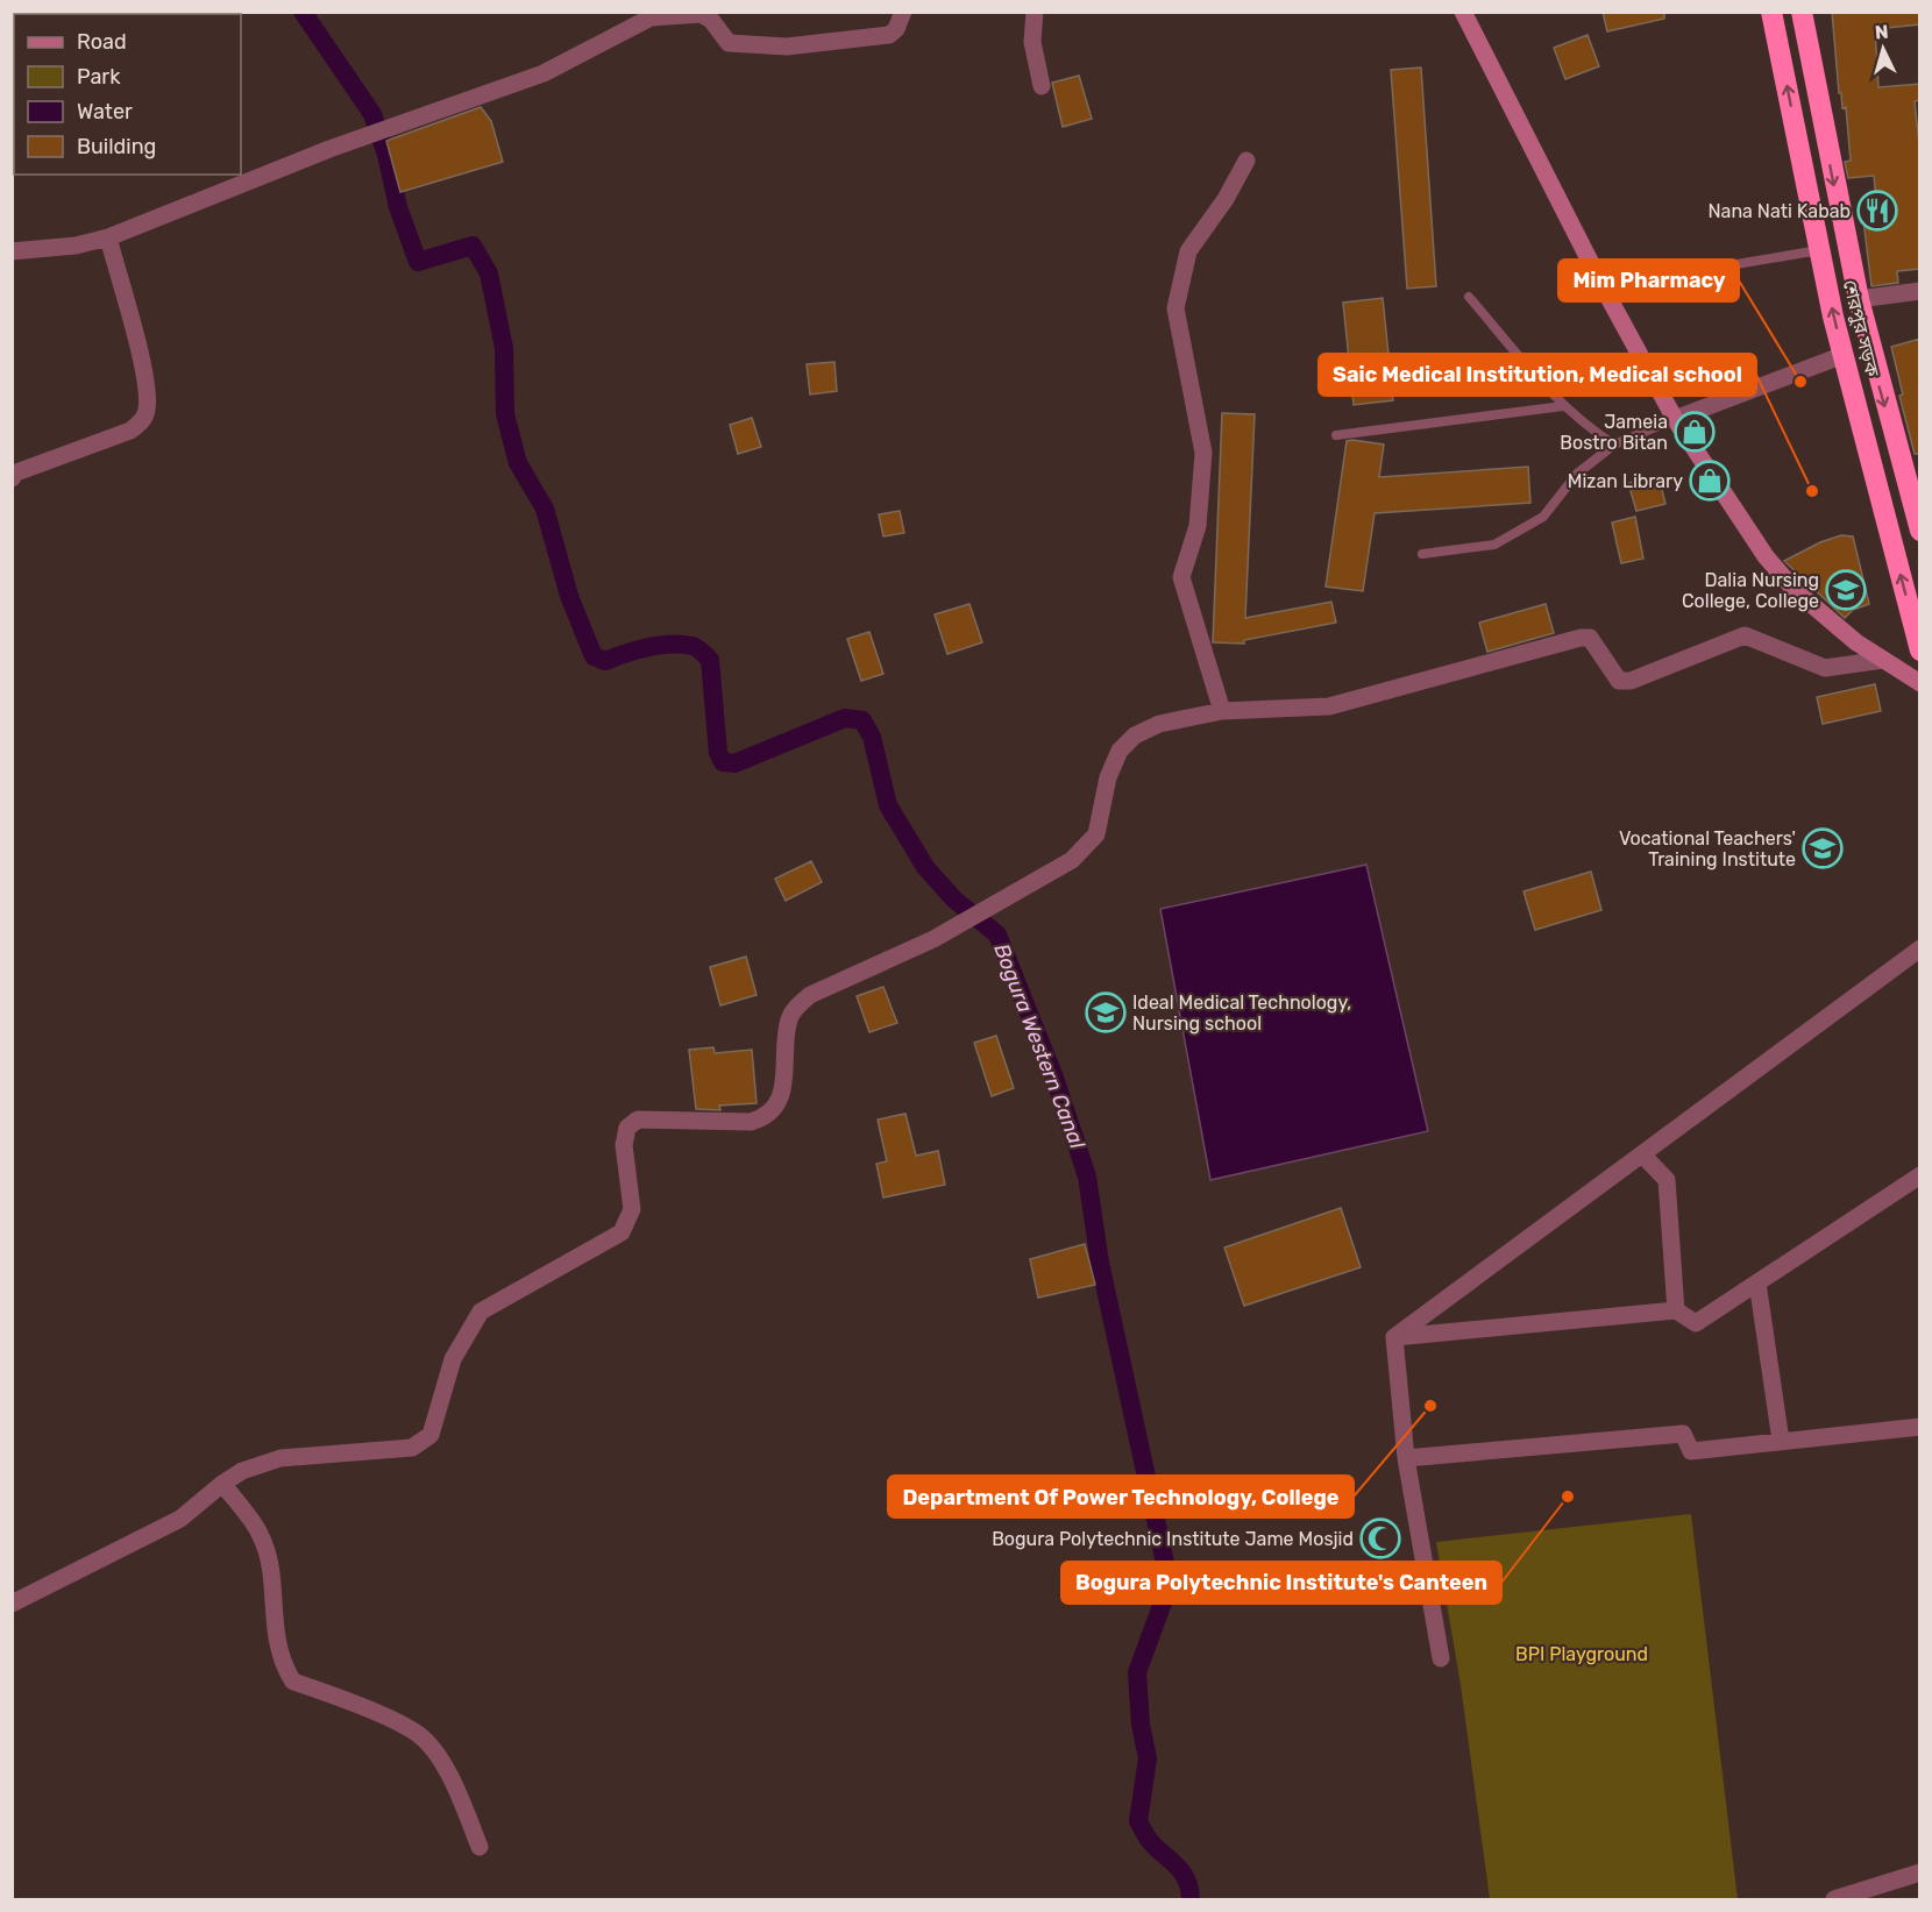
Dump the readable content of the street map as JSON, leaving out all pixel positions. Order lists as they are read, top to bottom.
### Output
{
  "streets": {
    "highway": ["শেরপুর সড়ক"]
  },
  "water": ["Bogura Western Canal"],
  "parks": ["BPI Playground"],
  "places": {
    "restaurant": ["Nana Nati Kabab"],
    "other": [
      "Mim Pharmacy",
      "Saic Medical Institution, Medical school",
      "Department Of Power Technology, College",
      "Bogura Polytechnic Institute's Canteen"
    ],
    "shop": ["Jameia Bostro Bitan", "Mizan Library"],
    "school or university": ["Dalia Nursing College, College", "Vocational Teachers' Training Institute", "Ideal Medical Technology, Nursing school"],
    "mosque": ["Bogura Polytechnic Institute Jame Mosjid"]
  },
  "legend": [
    "Road",
    "Park",
    "Water",
    "Building"
  ],
  "north": "top"
}
